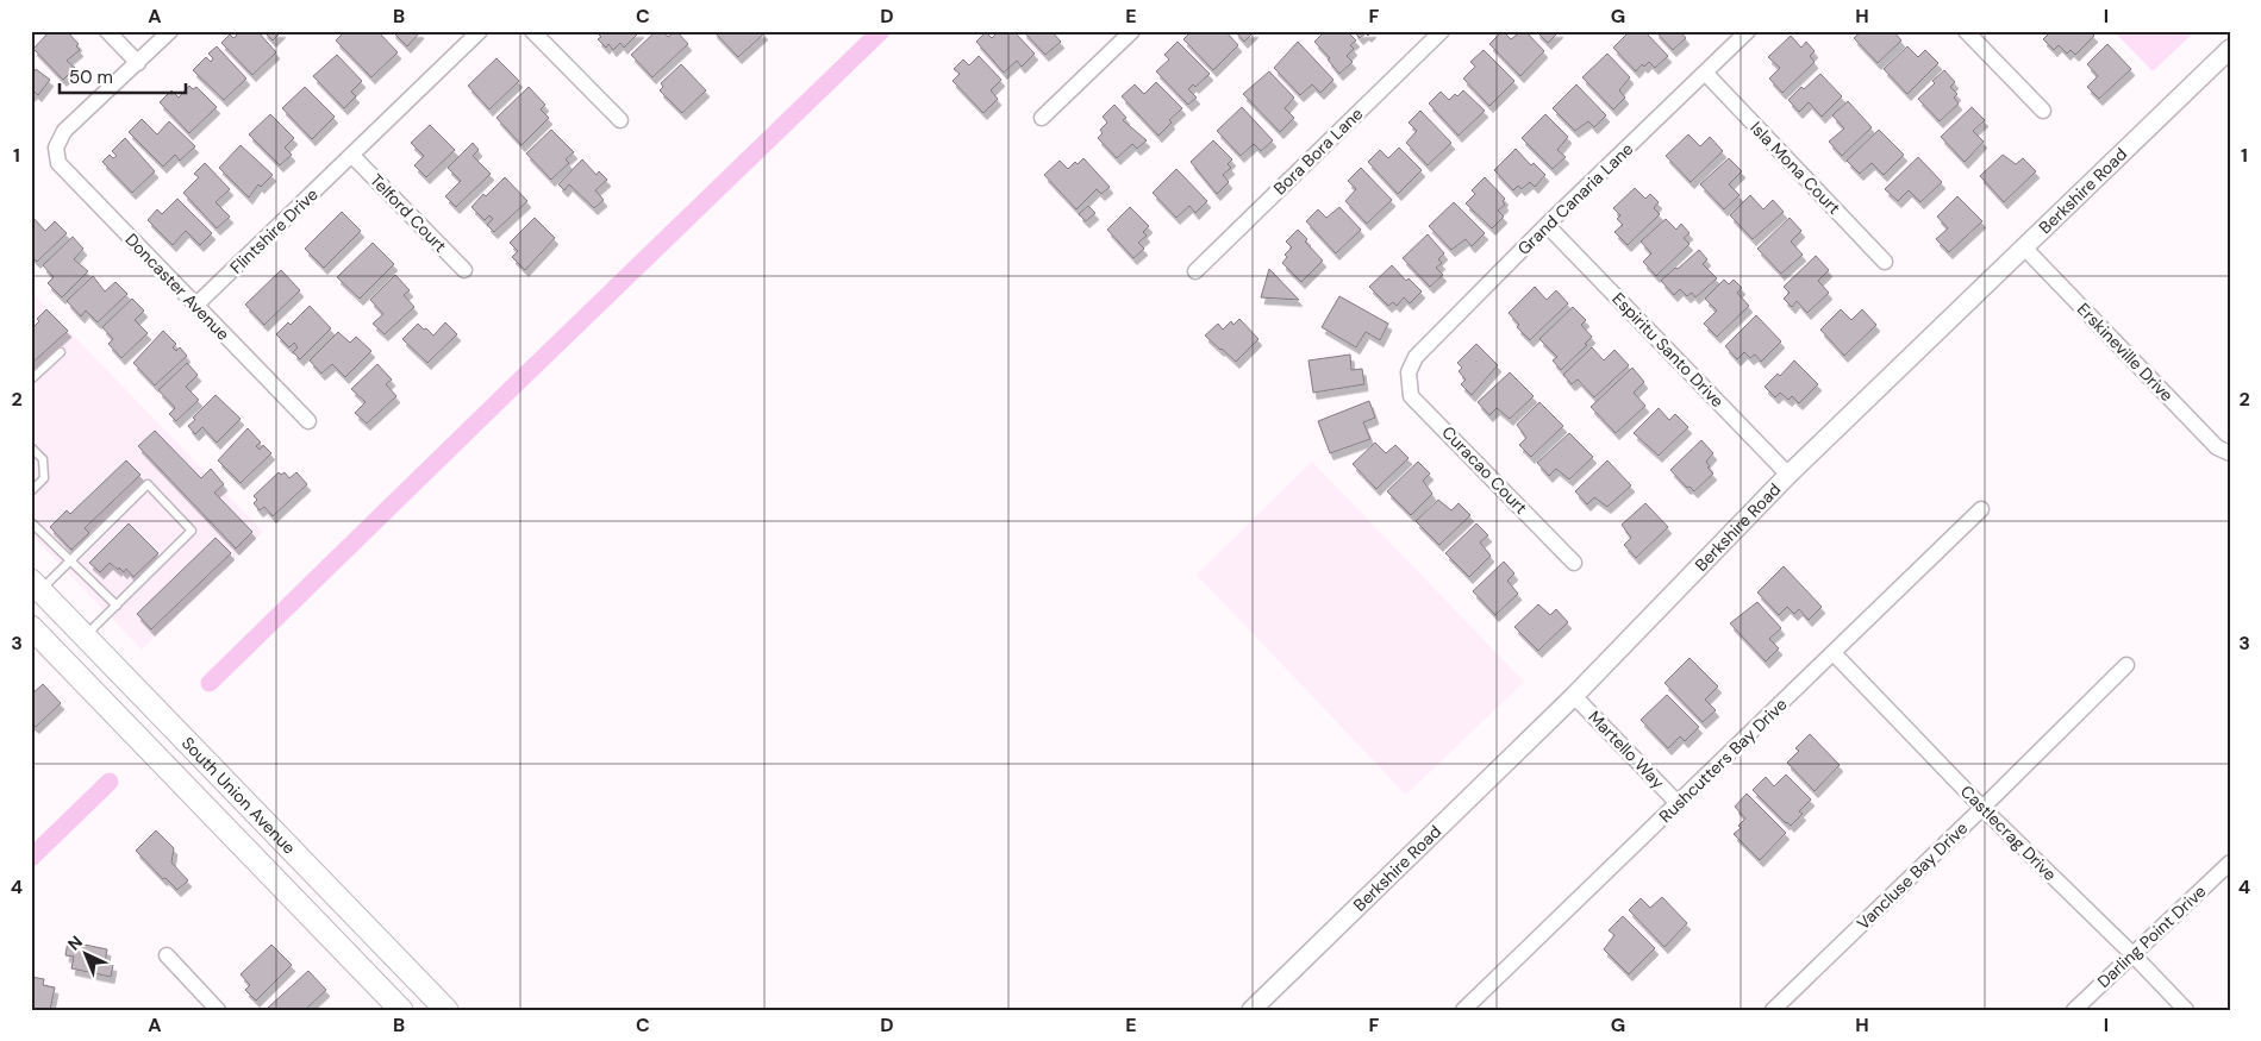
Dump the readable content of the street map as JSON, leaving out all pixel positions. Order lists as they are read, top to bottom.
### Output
{
  "streets": {
    "main road": ["South Union Avenue"],
    "street": [
      "Bora Bora Lane",
      "Isla Mona Court",
      "Berkshire Road",
      "Grand Canaria Lane",
      "Telford Court",
      "Flintshire Drive",
      "Doncaster Avenue",
      "Espiritu Santo Drive",
      "Erskineville Drive",
      "Curacao Court",
      "Martello Way",
      "Rushcutters Bay Drive",
      "Castlecrag Drive",
      "Vancluse Bay Drive",
      "Darling Point Drive"
    ]
  },
  "crossings": [
    ["Isla Mona Court", "Grand Canaria Lane"],
    ["Berkshire Road", "Espiritu Santo Drive"],
    ["Berkshire Road", "Erskineville Drive"],
    ["Berkshire Road", "Martello Way"],
    ["Grand Canaria Lane", "Espiritu Santo Drive"],
    ["Grand Canaria Lane", "Curacao Court"],
    ["Telford Court", "Flintshire Drive"],
    ["Flintshire Drive", "Doncaster Avenue"],
    ["Martello Way", "Rushcutters Bay Drive"],
    ["Rushcutters Bay Drive", "Castlecrag Drive"],
    ["Castlecrag Drive", "Vancluse Bay Drive"],
    ["Castlecrag Drive", "Darling Point Drive"]
  ],
  "scale_bar": "50 m",
  "north": "top left",
  "grid": {
    "columns": [
      "A",
      "B",
      "C",
      "D",
      "E",
      "F",
      "G",
      "H",
      "I"
    ],
    "rows": [
      "1",
      "2",
      "3",
      "4"
    ]
  }
}
